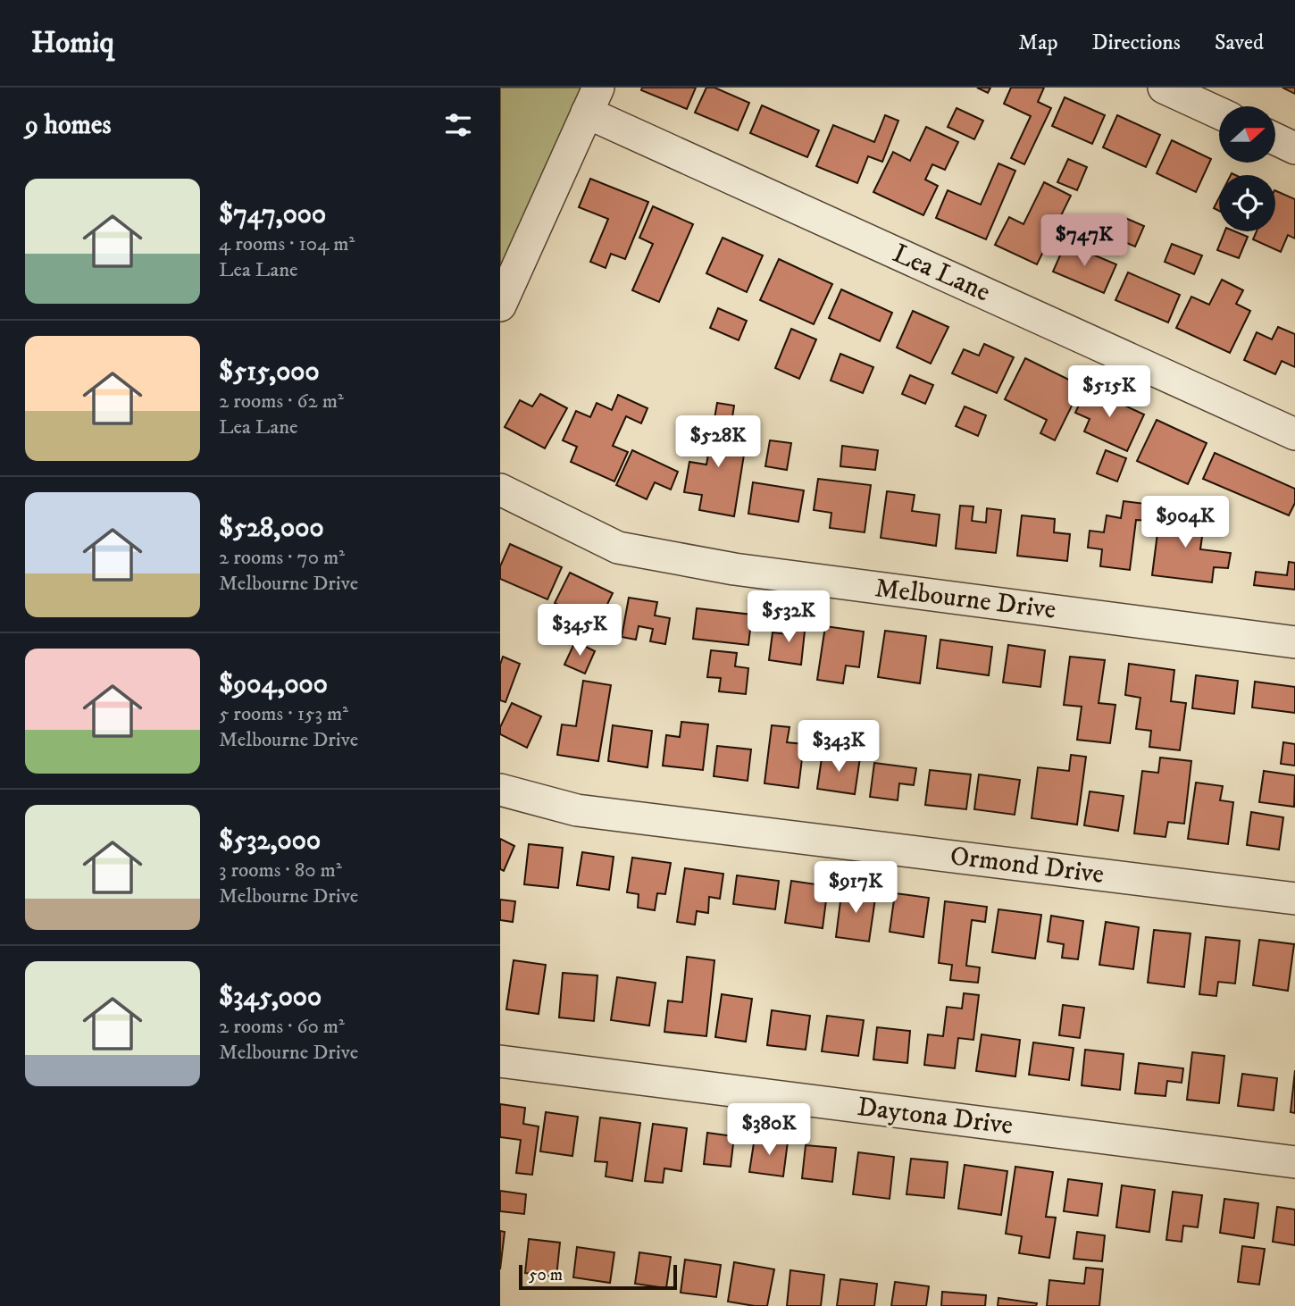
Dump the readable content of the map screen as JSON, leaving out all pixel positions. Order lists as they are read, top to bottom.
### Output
{
  "streets": {
    "street": [
      "Lea Lane",
      "Melbourne Drive",
      "Ormond Drive",
      "Daytona Drive"
    ]
  },
  "scale_bar": "50 m",
  "north": "right",
  "page": {
    "header": "Homiq",
    "nav": ["Map", "Directions", "Saved"],
    "heading": "9 homes",
    "list": [
      {
        "name": "$747,000",
        "note": "4 rooms · 104 m² · Lea Lane"
      },
      {
        "name": "$515,000",
        "note": "2 rooms · 62 m² · Lea Lane"
      },
      {
        "name": "$528,000",
        "note": "2 rooms · 70 m² · Melbourne Drive"
      },
      {
        "name": "$904,000",
        "note": "5 rooms · 153 m² · Melbourne Drive"
      },
      {
        "name": "$532,000",
        "note": "3 rooms · 80 m² · Melbourne Drive"
      },
      {
        "name": "$345,000",
        "note": "2 rooms · 60 m² · Melbourne Drive"
      }
    ],
    "price": [
      "$747K",
      "$515K",
      "$528K",
      "$904K",
      "$532K",
      "$345K",
      "$343K",
      "$917K",
      "$380K"
    ],
    "scale": "50 m"
  }
}
